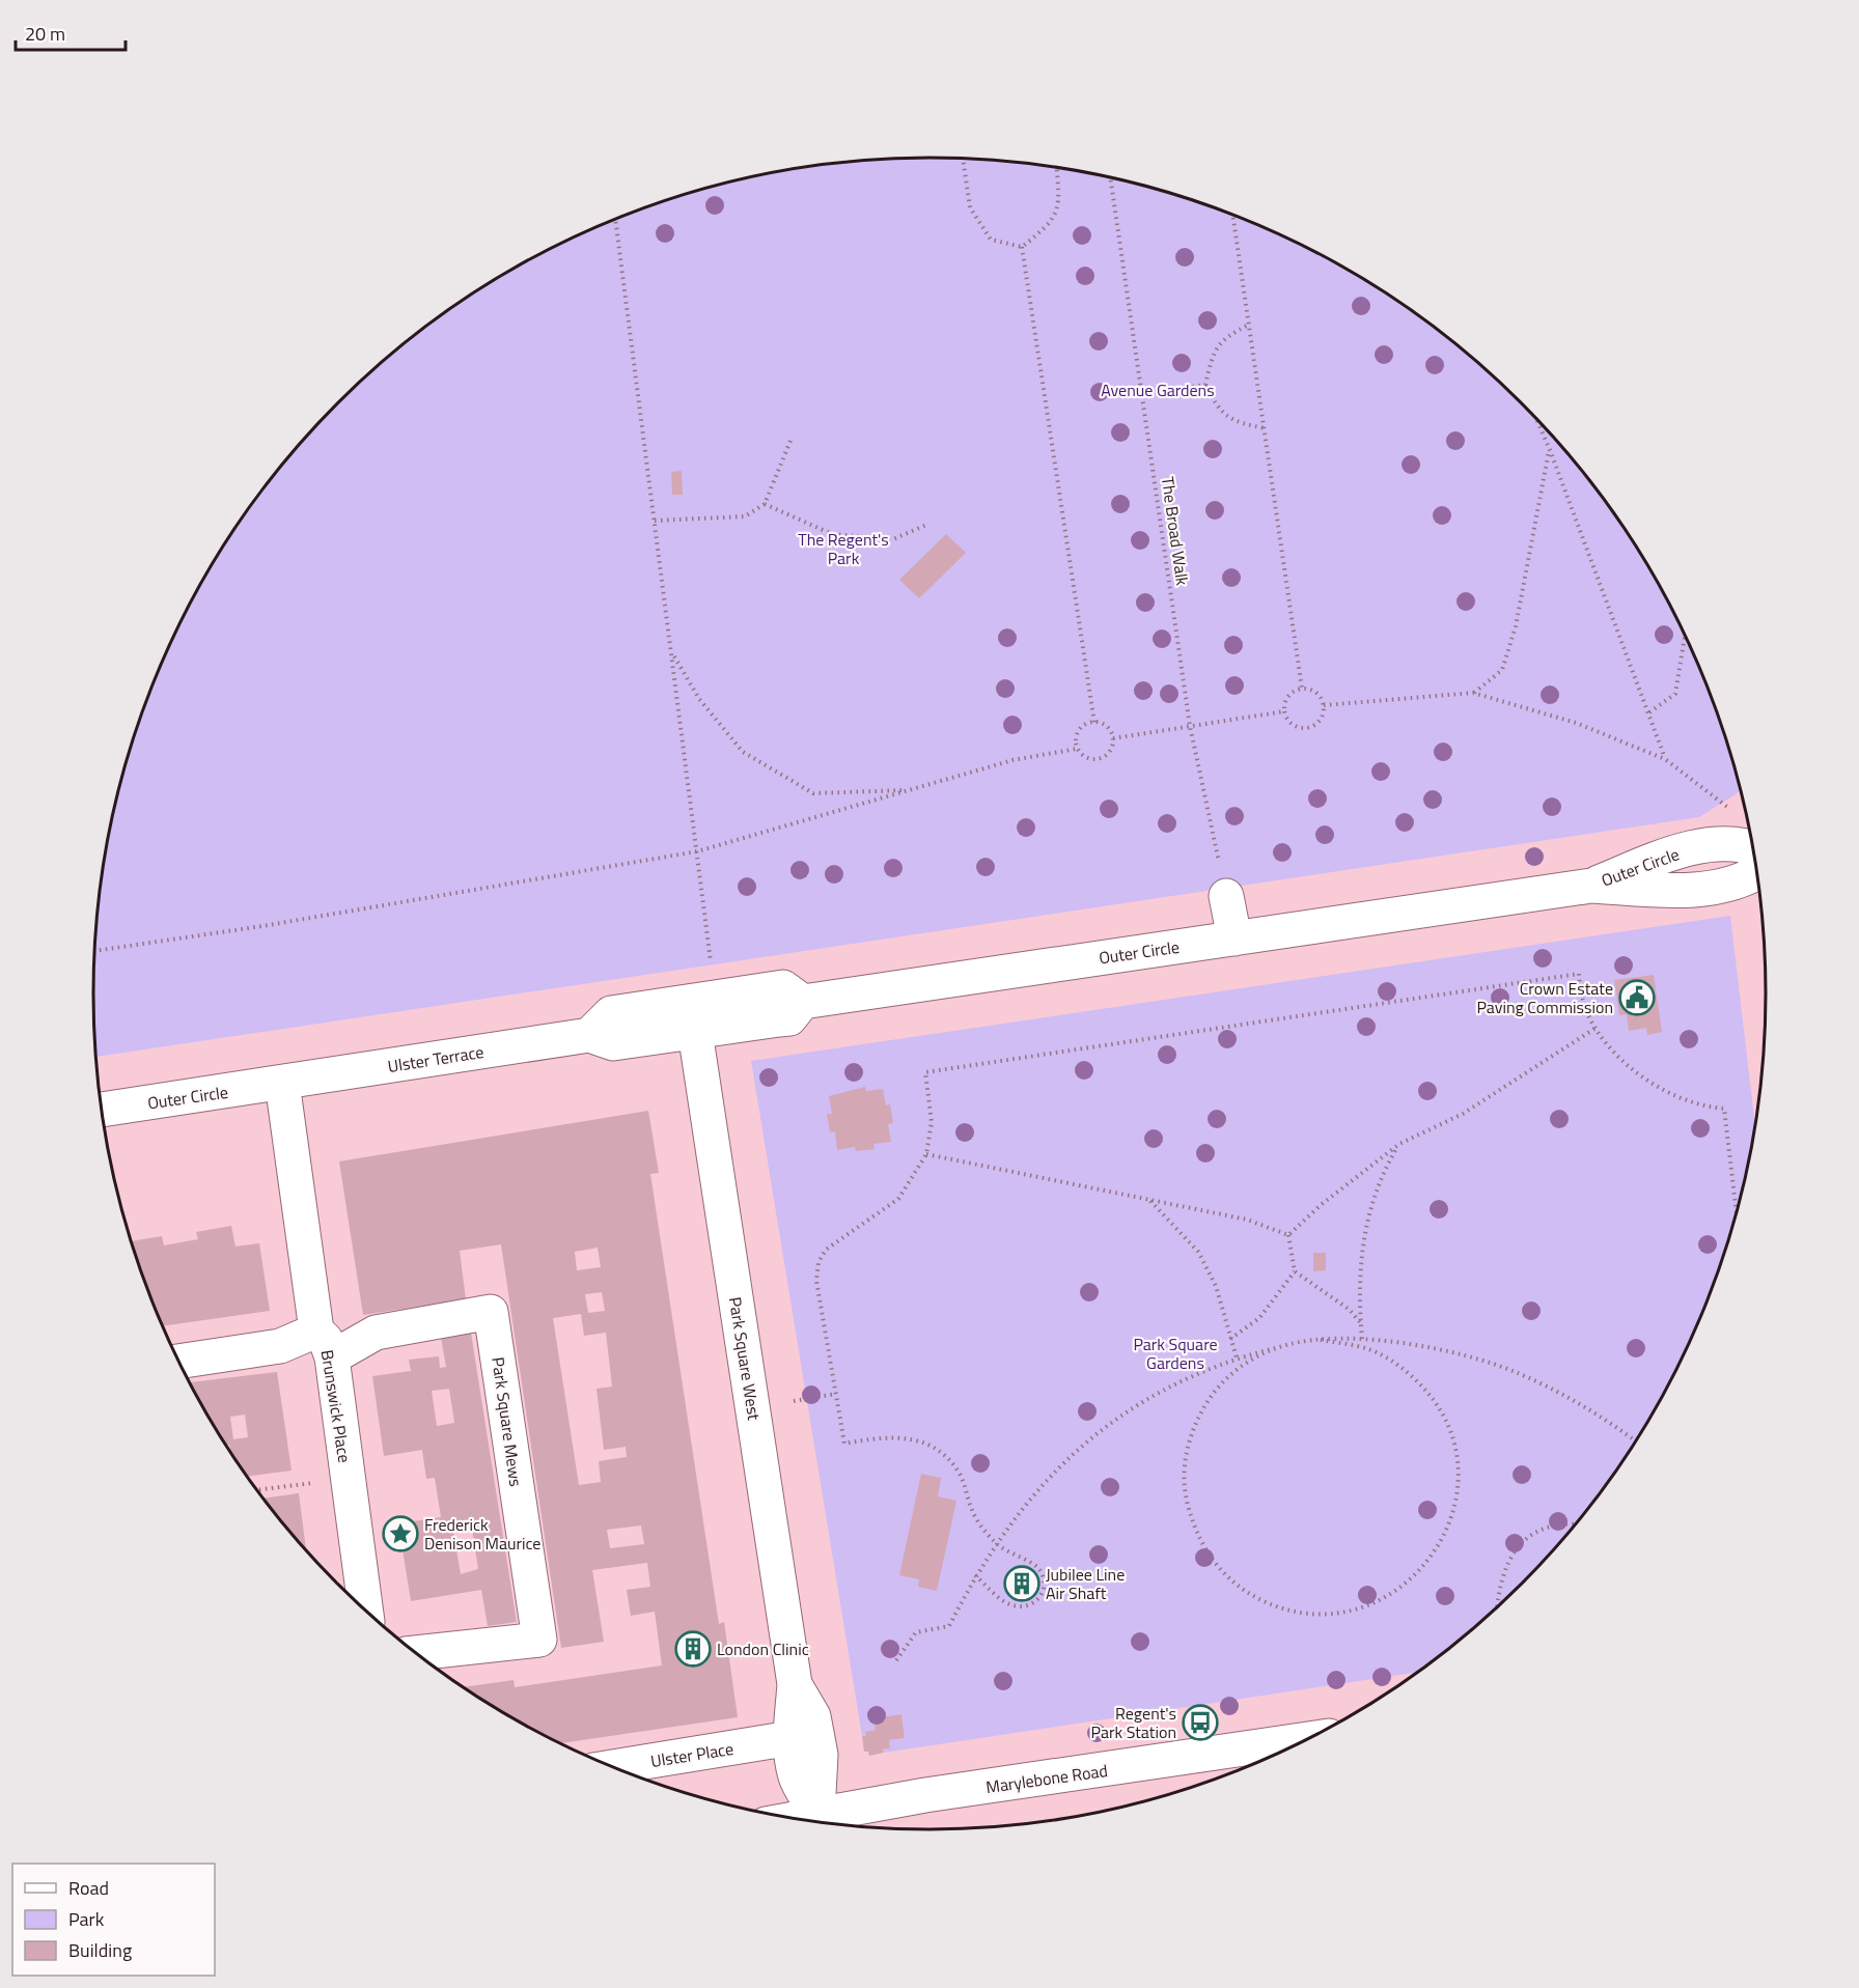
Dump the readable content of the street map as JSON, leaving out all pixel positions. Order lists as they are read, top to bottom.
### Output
{
  "streets": {
    "main road": [
      "Outer Circle",
      "Ulster Terrace",
      "Park Square West",
      "Brunswick Place",
      "Park Square Mews",
      "Ulster Place",
      "Marylebone Road"
    ],
    "path": ["The Broad Walk"]
  },
  "crossings": [
    ["Outer Circle", "Ulster Terrace"],
    ["Outer Circle", "Park Square West"],
    ["Outer Circle", "Brunswick Place"],
    ["Ulster Terrace", "Park Square West"],
    ["Ulster Terrace", "Brunswick Place"],
    ["Park Square West", "Ulster Place"],
    ["Park Square West", "Marylebone Road"],
    ["Brunswick Place", "Park Square Mews"]
  ],
  "parks": ["Avenue Gardens", "The Regent's Park", "Park Square Gardens"],
  "places": {
    "public building": ["Crown Estate Paving Commission"],
    "place": ["Frederick Denison Maurice"],
    "building": ["Jubilee Line Air Shaft", "London Clinic"],
    "bus stop": ["Regent's Park Station"]
  },
  "legend": ["Road", "Park", "Building"],
  "scale_bar": "20 m"
}
